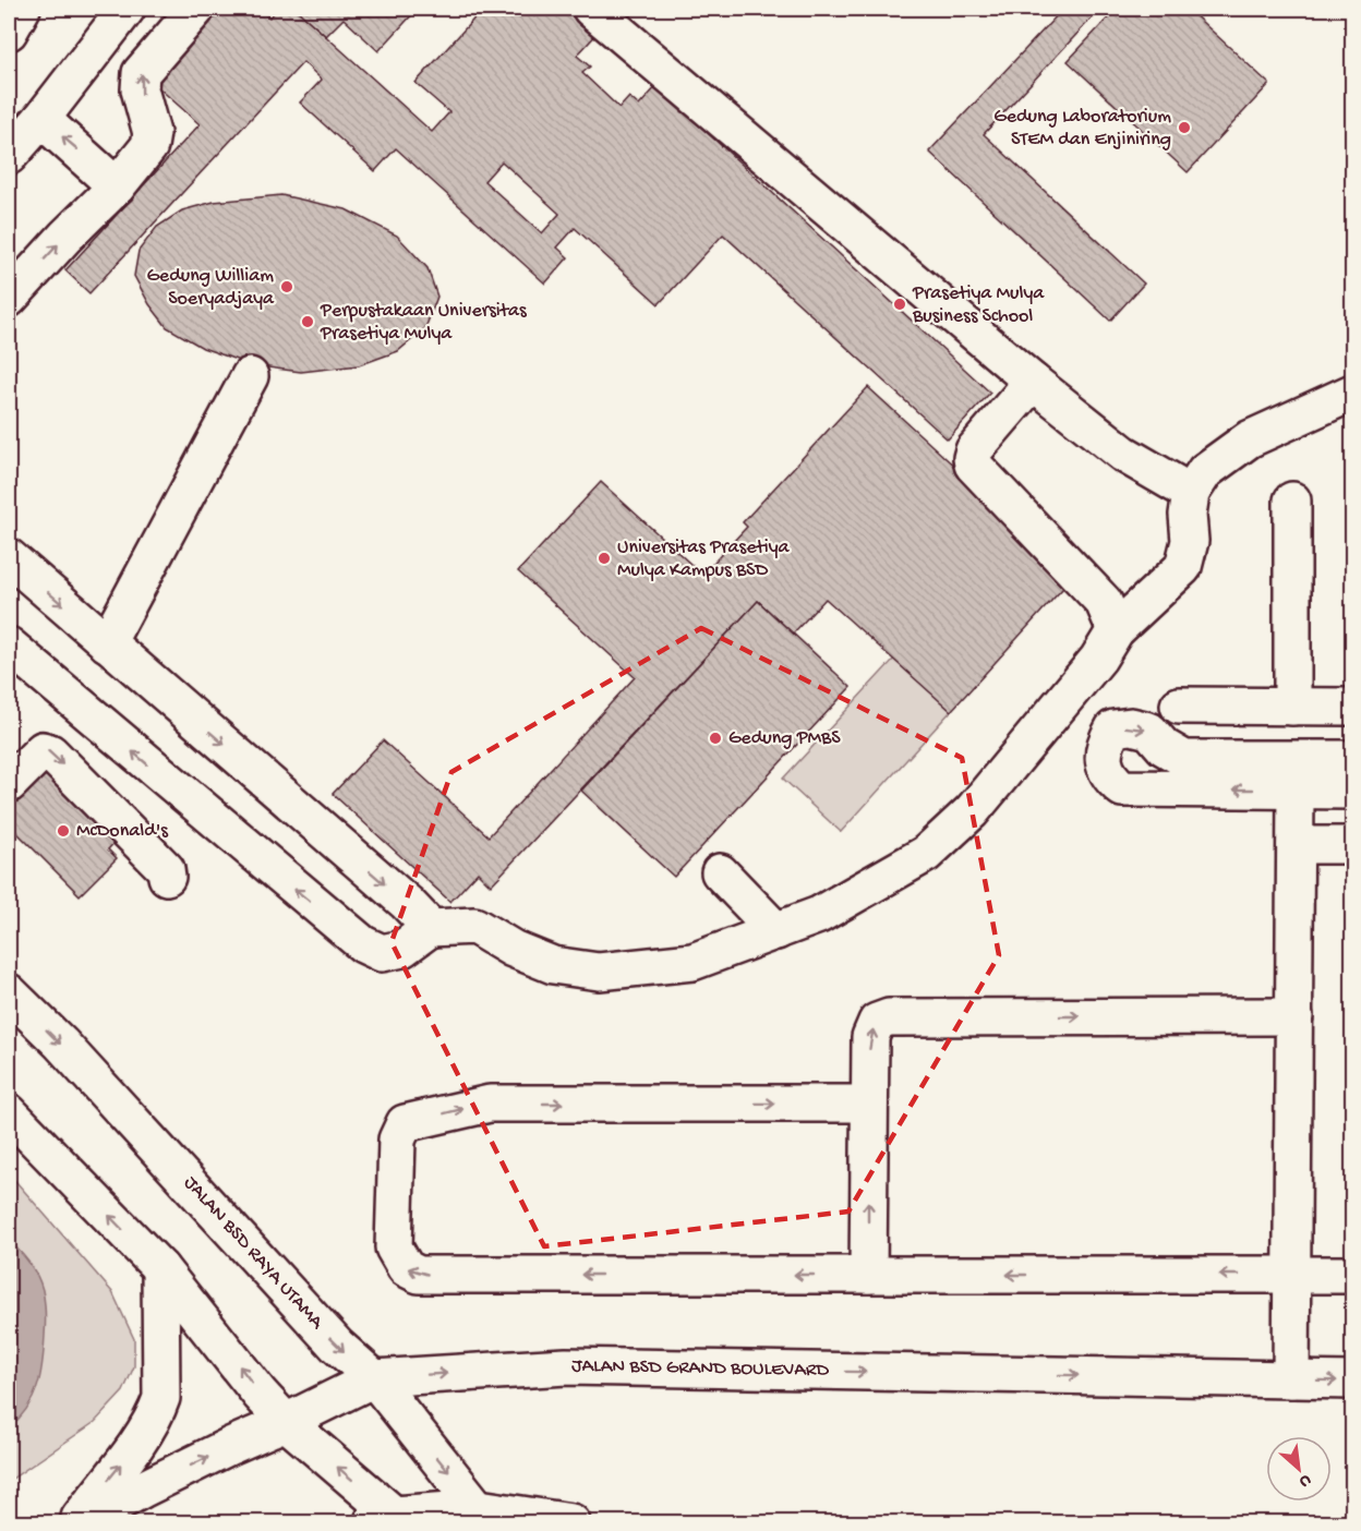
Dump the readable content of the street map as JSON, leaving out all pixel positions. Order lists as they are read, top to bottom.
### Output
{
  "streets": {
    "main road": ["JALAN BSD RAYA UTAMA", "JALAN BSD GRAND BOULEVARD"]
  },
  "crossings": [
    ["JALAN BSD RAYA UTAMA", "JALAN BSD GRAND BOULEVARD"]
  ],
  "places": [
    "Gedung Laboratorium STEM dan Enjiniring",
    "Gedung William Soeryadjaya",
    "Prasetiya Mulya Business School",
    "Perpustakaan Universitas Prasetiya Mulya",
    "Universitas Prasetiya Mulya Kampus BSD",
    "Gedung PMBS",
    "McDonald's"
  ],
  "north": "bottom right"
}
